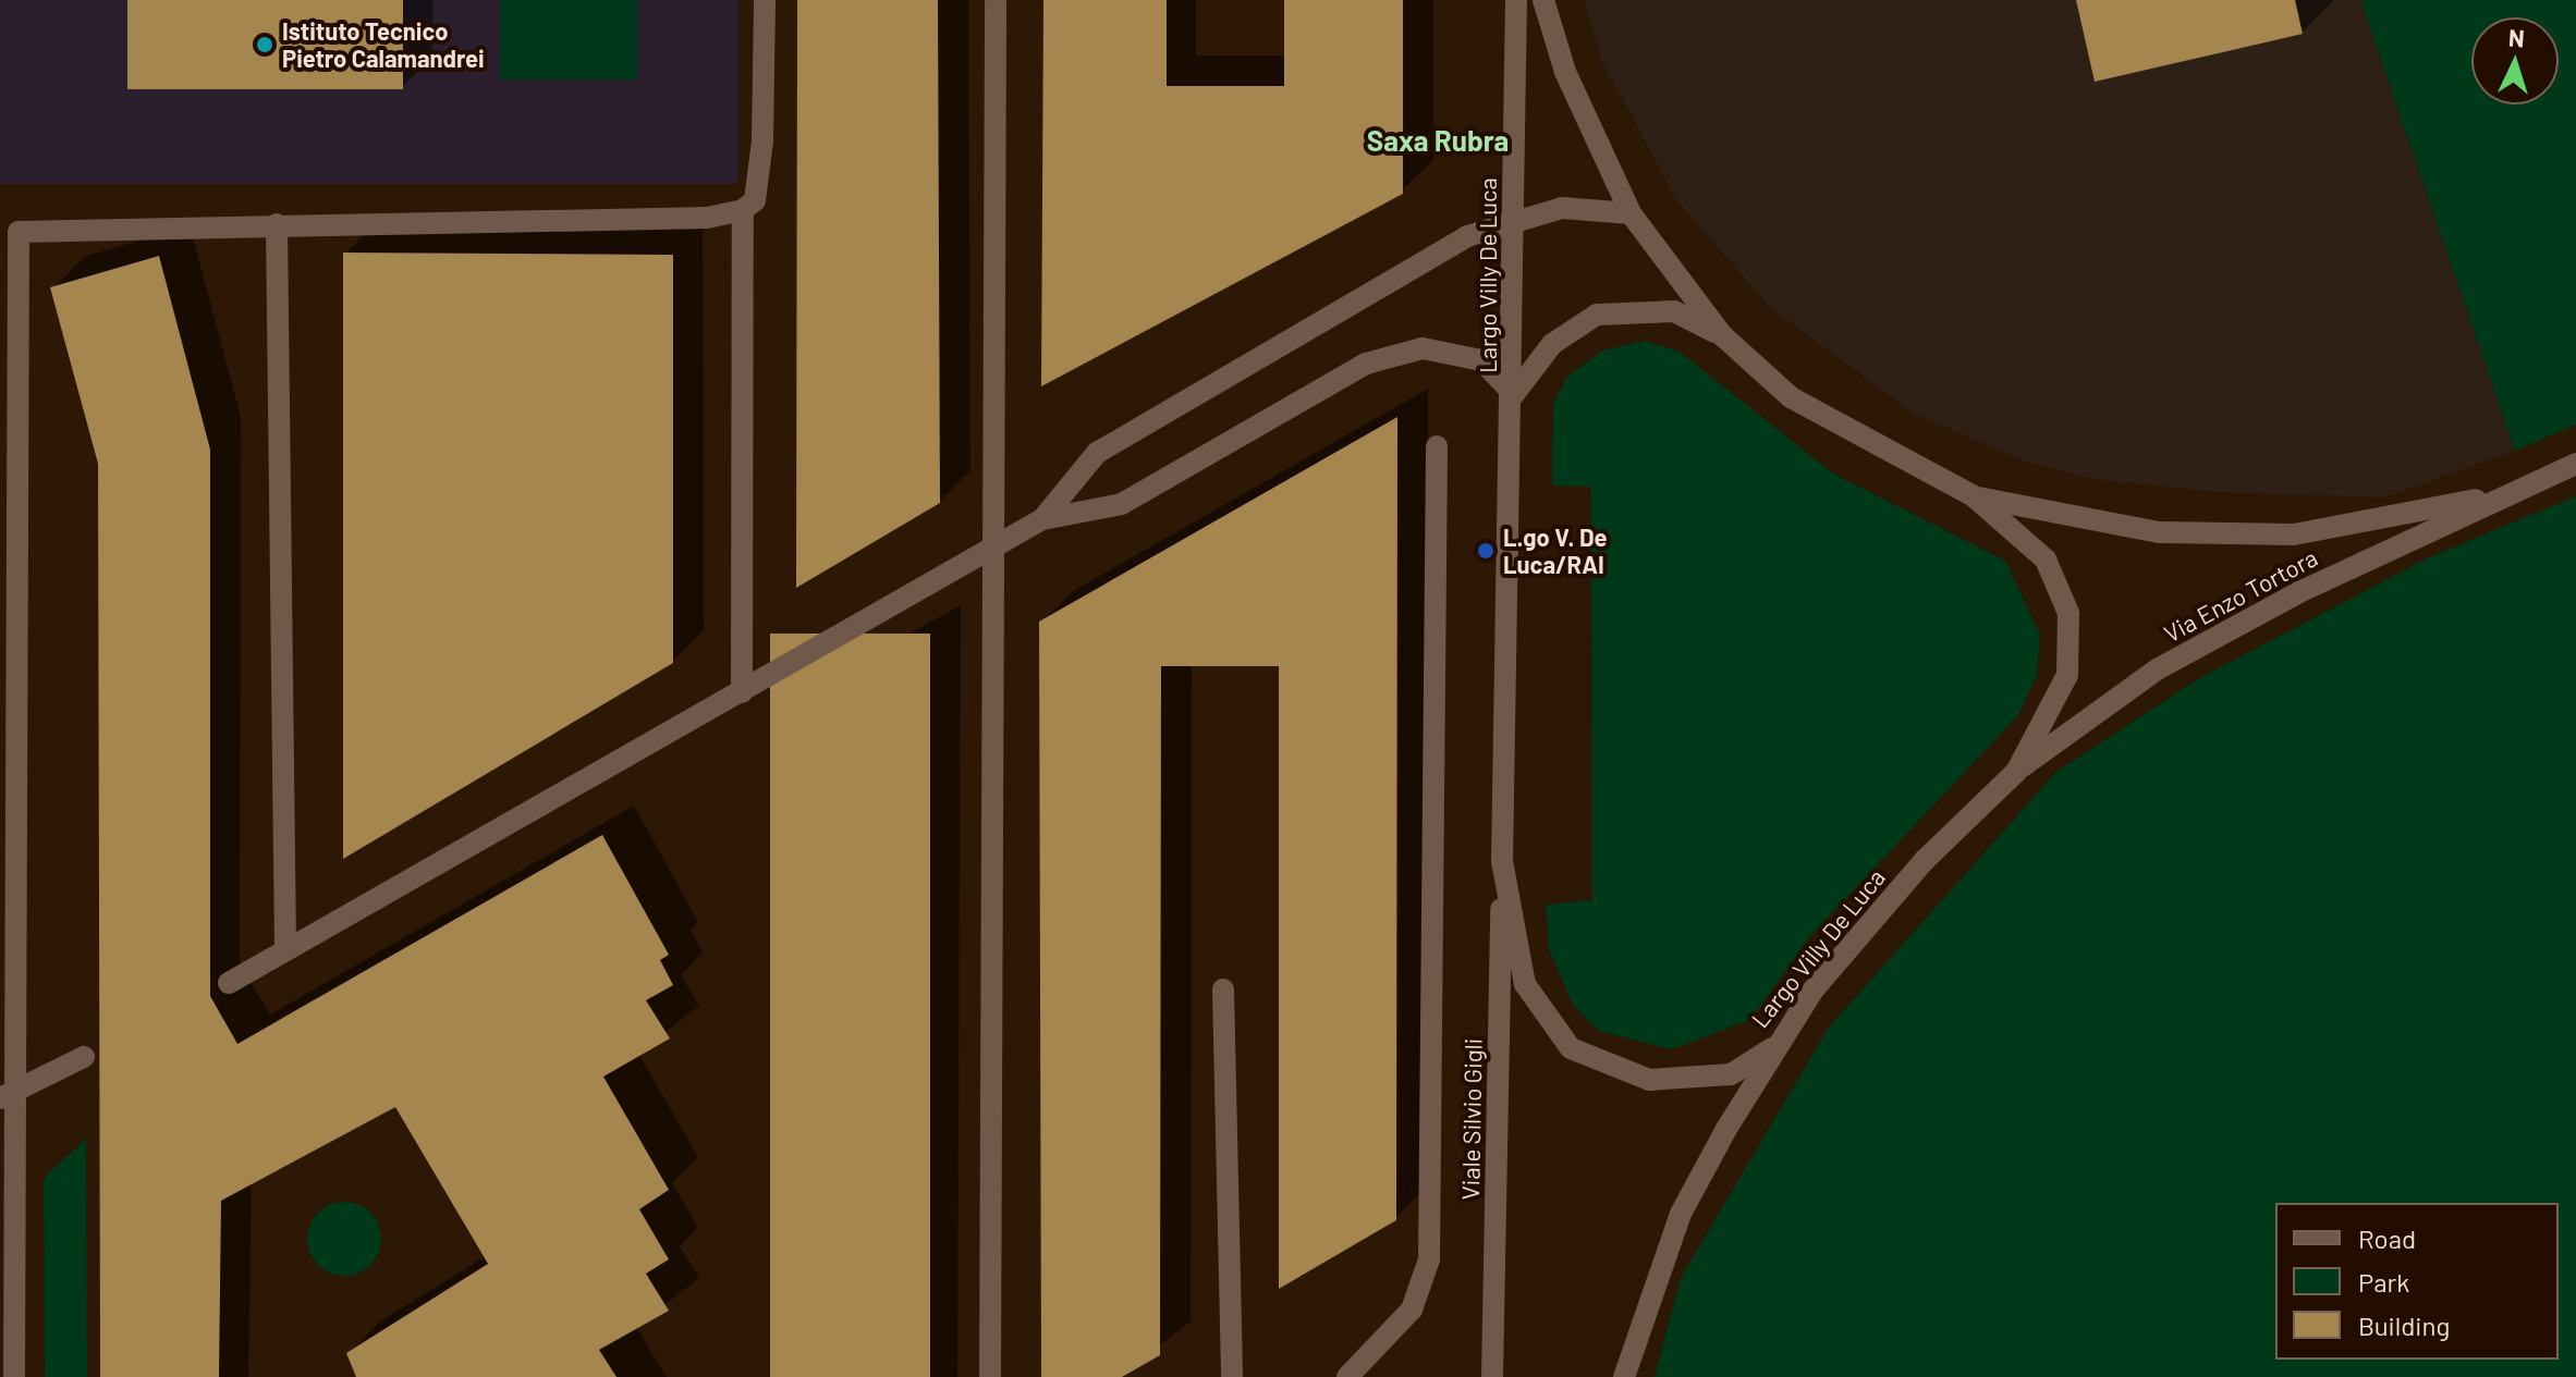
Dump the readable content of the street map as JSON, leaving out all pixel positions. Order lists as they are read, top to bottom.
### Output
{
  "streets": {
    "street": ["Largo Villy De Luca", "Via Enzo Tortora", "Viale Silvio Gigli"]
  },
  "crossings": [
    ["Largo Villy De Luca", "Via Enzo Tortora"],
    ["Largo Villy De Luca", "Viale Silvio Gigli"]
  ],
  "districts": ["Saxa Rubra"],
  "places": ["Istituto Tecnico Pietro Calamandrei", "L.go V. De Luca/RAI"],
  "legend": ["Road", "Park", "Building"],
  "north": "top"
}
